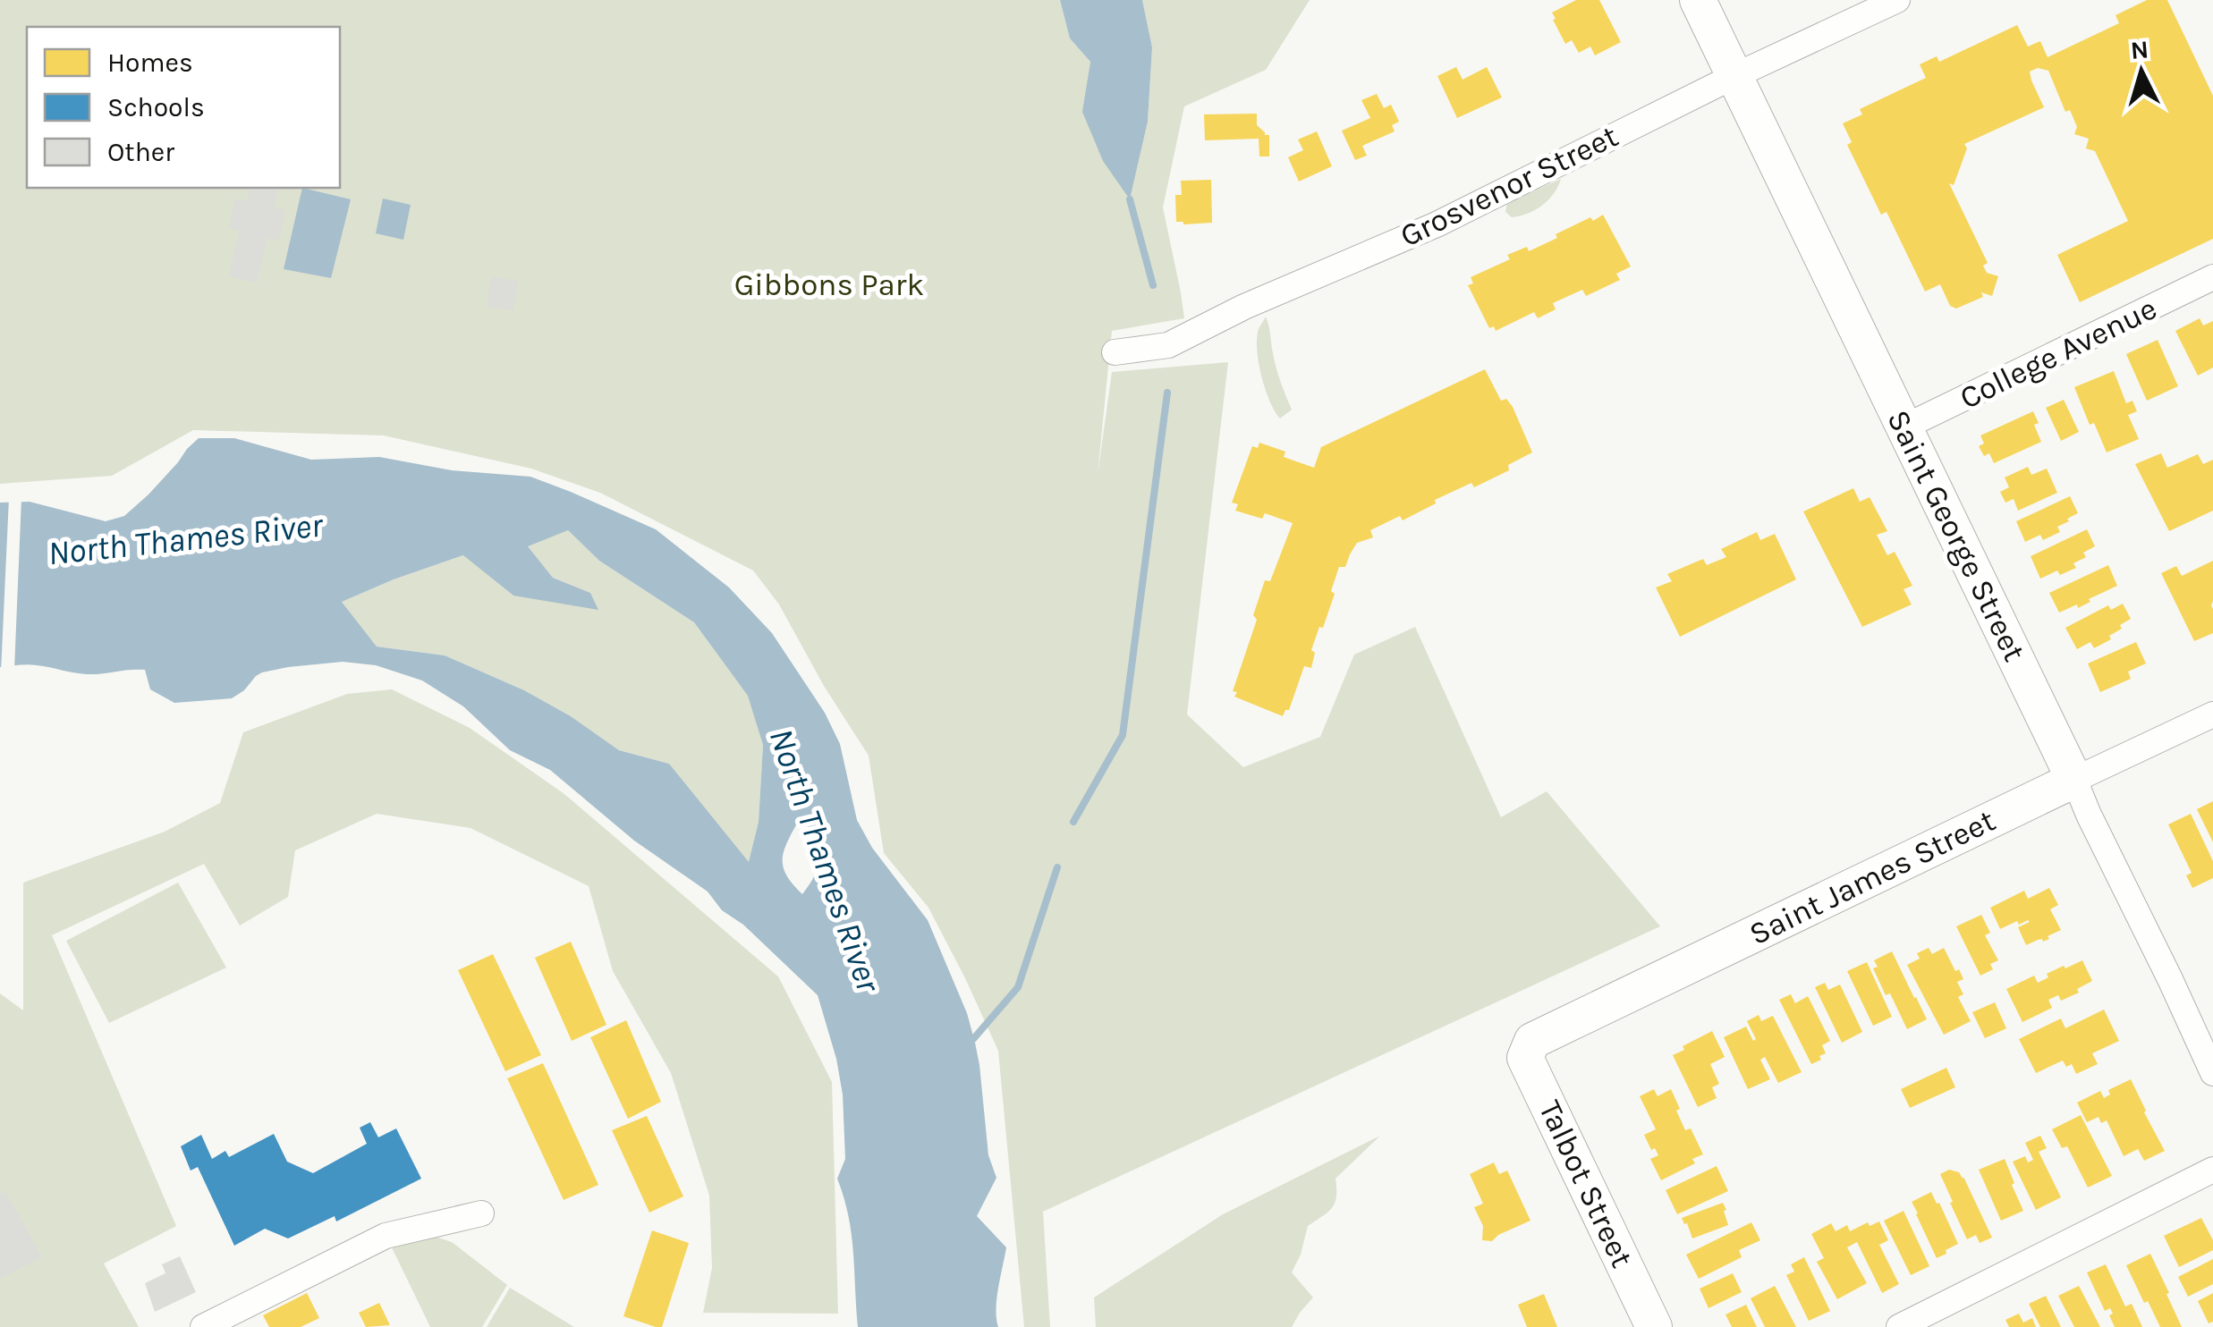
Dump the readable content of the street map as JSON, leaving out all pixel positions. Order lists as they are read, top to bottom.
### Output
{
  "streets": {
    "street": [
      "Grosvenor Street",
      "College Avenue",
      "Saint George Street",
      "Saint James Street",
      "Talbot Street"
    ]
  },
  "crossings": [
    ["Grosvenor Street", "Saint George Street"],
    ["College Avenue", "Saint George Street"],
    ["Saint George Street", "Saint James Street"],
    ["Saint James Street", "Talbot Street"]
  ],
  "water": ["North Thames River"],
  "parks": ["Gibbons Park"],
  "legend": ["Homes", "Schools", "Other"],
  "north": "top"
}
